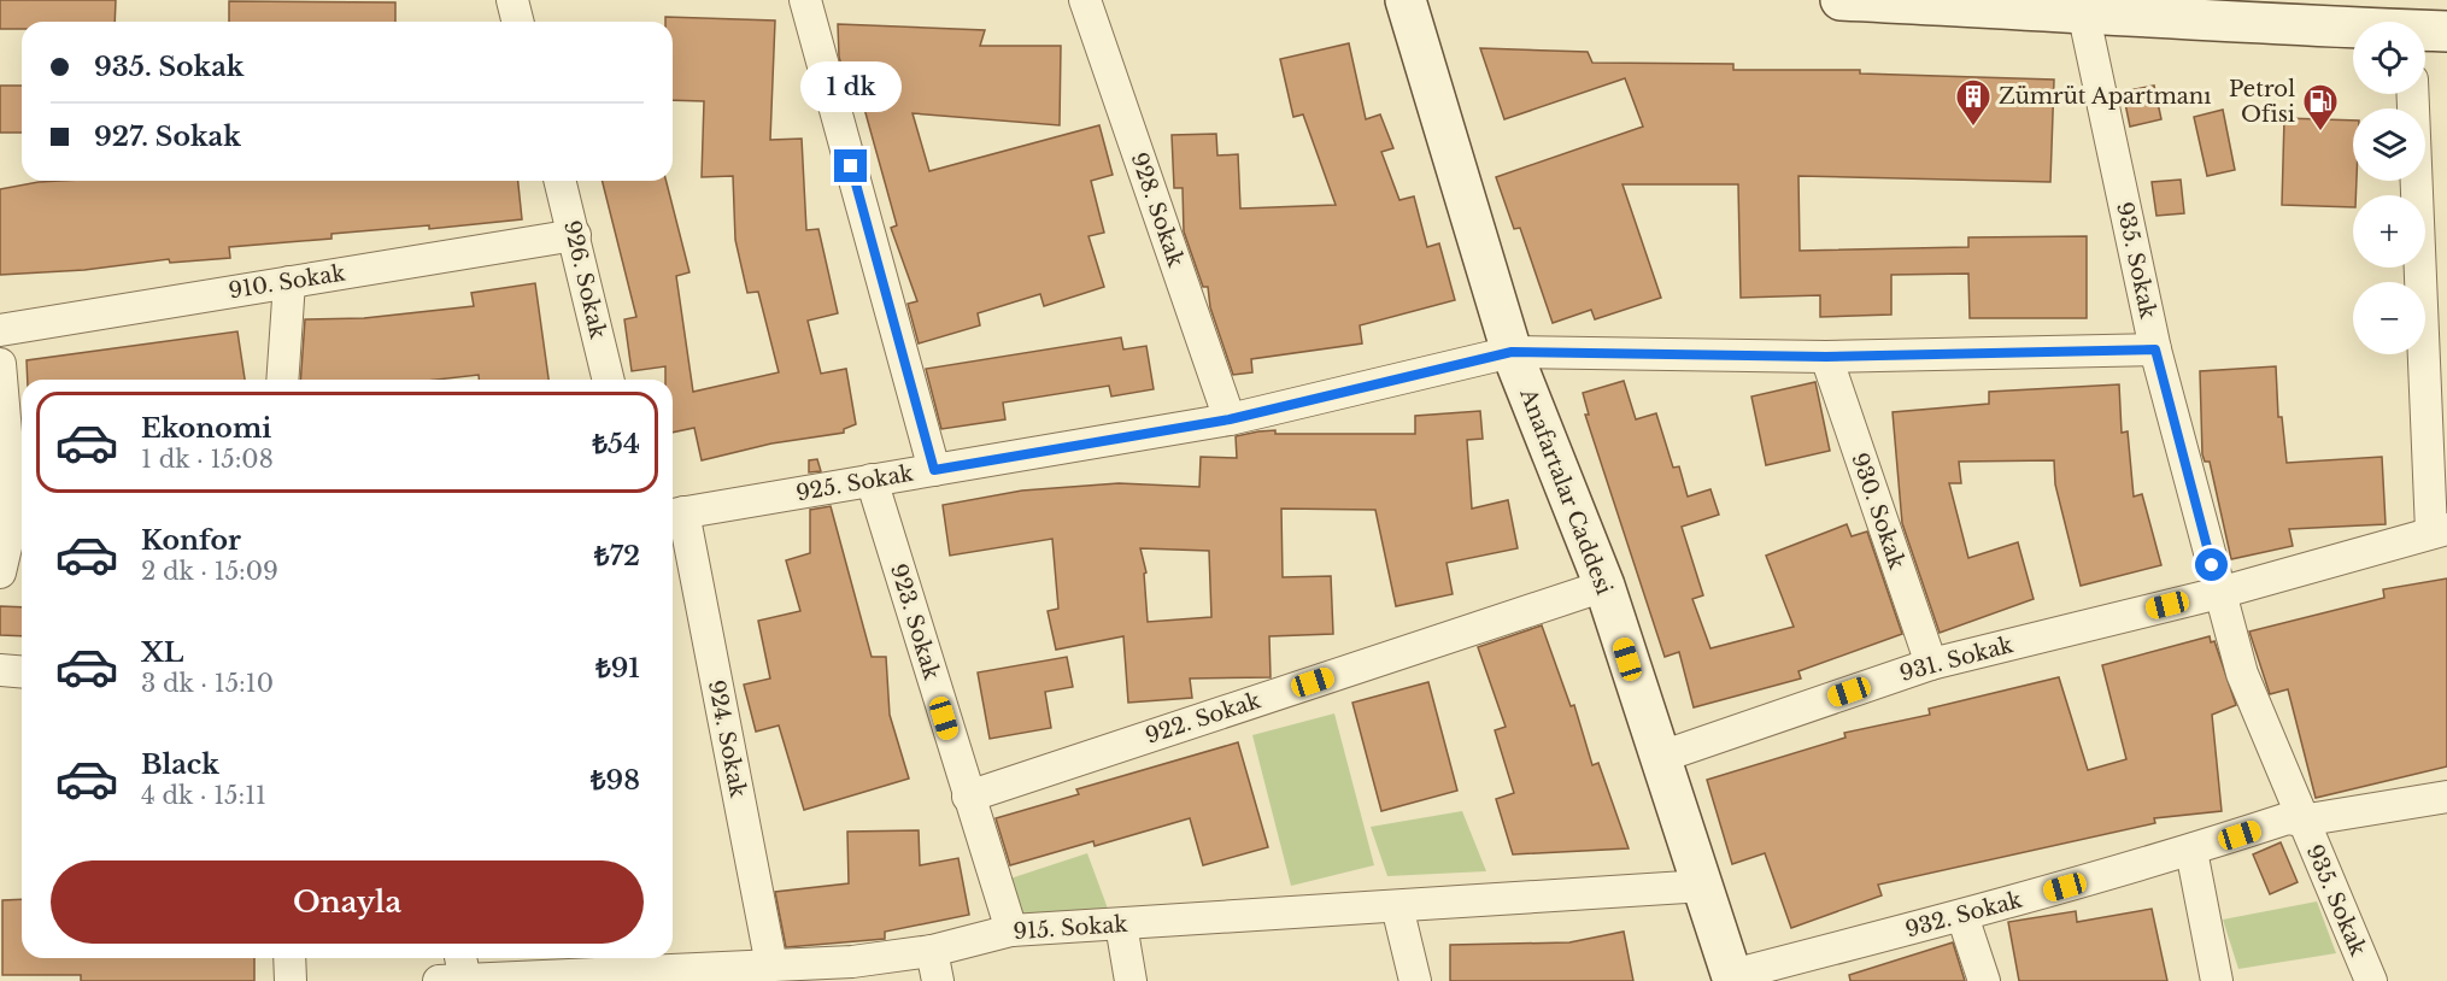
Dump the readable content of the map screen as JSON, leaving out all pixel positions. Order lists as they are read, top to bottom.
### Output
{
  "streets": {
    "street": [
      "928. Sokak",
      "935. Sokak",
      "926. Sokak",
      "910. Sokak",
      "925. Sokak",
      "Anafartalar Caddesi",
      "930. Sokak",
      "923. Sokak",
      "931. Sokak",
      "922. Sokak",
      "924. Sokak",
      "932. Sokak",
      "915. Sokak"
    ]
  },
  "crossings": [
    ["928. Sokak", "925. Sokak"],
    ["935. Sokak", "925. Sokak"],
    ["935. Sokak", "931. Sokak"],
    ["935. Sokak", "932. Sokak"],
    ["926. Sokak", "910. Sokak"],
    ["925. Sokak", "Anafartalar Caddesi"],
    ["925. Sokak", "930. Sokak"],
    ["925. Sokak", "923. Sokak"],
    ["925. Sokak", "924. Sokak"],
    ["Anafartalar Caddesi", "931. Sokak"],
    ["Anafartalar Caddesi", "922. Sokak"],
    ["Anafartalar Caddesi", "932. Sokak"],
    ["Anafartalar Caddesi", "915. Sokak"],
    ["930. Sokak", "931. Sokak"],
    ["923. Sokak", "922. Sokak"],
    ["923. Sokak", "915. Sokak"],
    ["924. Sokak", "915. Sokak"]
  ],
  "places": {
    "building": ["Zümrüt Apartmanı"],
    "fuel station": ["Petrol Ofisi"]
  },
  "page": {
    "map_buttons": ["+", "−"],
    "banner": ["935. Sokak", "927. Sokak"],
    "bubble": "1 dk",
    "list": [
      {
        "name": "Ekonomi",
        "note": "1 dk · 15:08",
        "value": "₺54"
      },
      {
        "name": "Konfor",
        "note": "2 dk · 15:09",
        "value": "₺72"
      },
      {
        "name": "XL",
        "note": "3 dk · 15:10",
        "value": "₺91"
      },
      {
        "name": "Black",
        "note": "4 dk · 15:11",
        "value": "₺98"
      }
    ],
    "buttons": "Onayla"
  }
}
